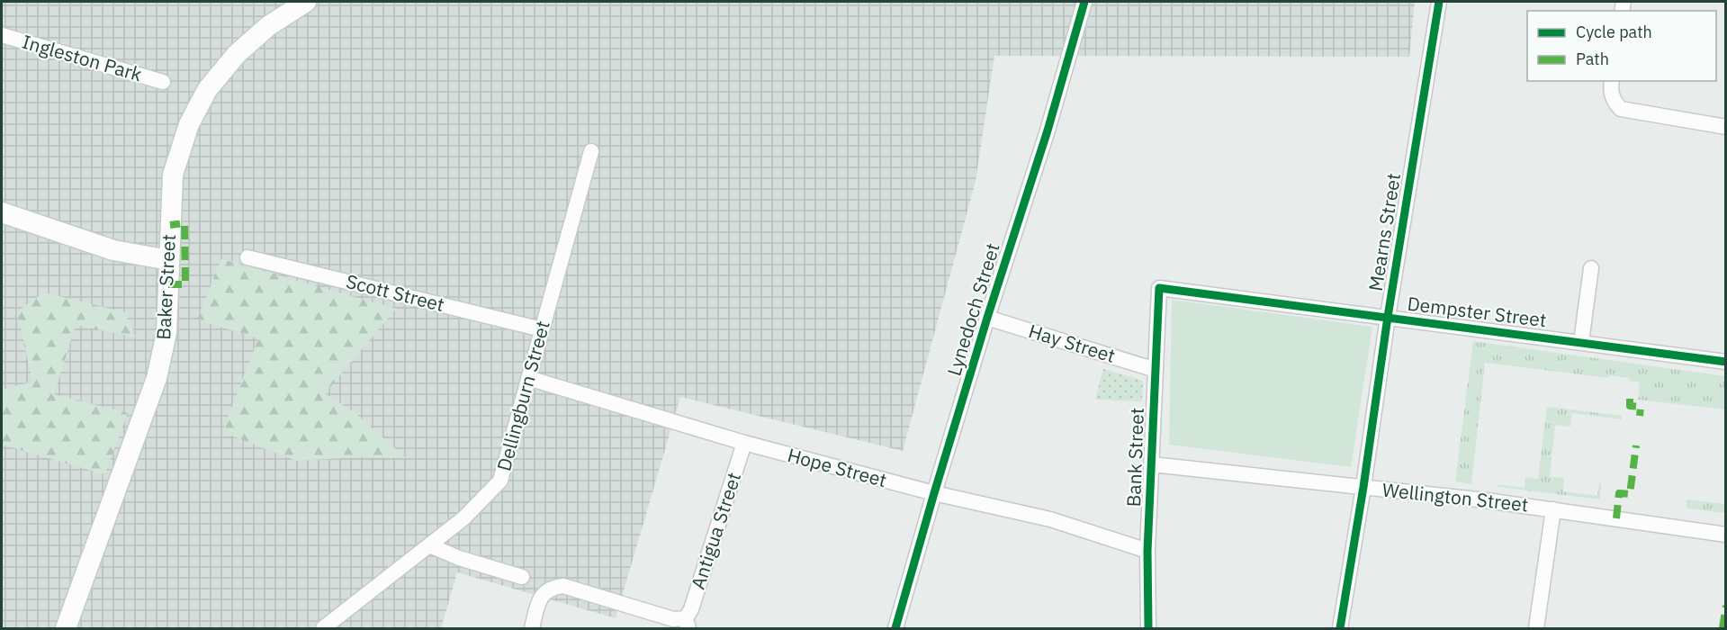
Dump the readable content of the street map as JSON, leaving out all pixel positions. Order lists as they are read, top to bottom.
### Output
{
  "streets": {
    "main road": ["Baker Street"],
    "street": [
      "Ingleston Park",
      "Mearns Street",
      "Scott Street",
      "Lynedoch Street",
      "Dempster Street",
      "Hay Street",
      "Dellingburn Street",
      "Bank Street",
      "Hope Street",
      "Wellington Street",
      "Antigua Street"
    ]
  },
  "crossings": [
    ["Mearns Street", "Dempster Street"],
    ["Mearns Street", "Wellington Street"],
    ["Scott Street", "Dellingburn Street"],
    ["Lynedoch Street", "Hay Street"],
    ["Lynedoch Street", "Hope Street"],
    ["Dempster Street", "Bank Street"],
    ["Hay Street", "Bank Street"],
    ["Dellingburn Street", "Hope Street"],
    ["Bank Street", "Hope Street"],
    ["Bank Street", "Wellington Street"],
    ["Hope Street", "Antigua Street"]
  ],
  "legend": ["Cycle path", "Path"]
}
